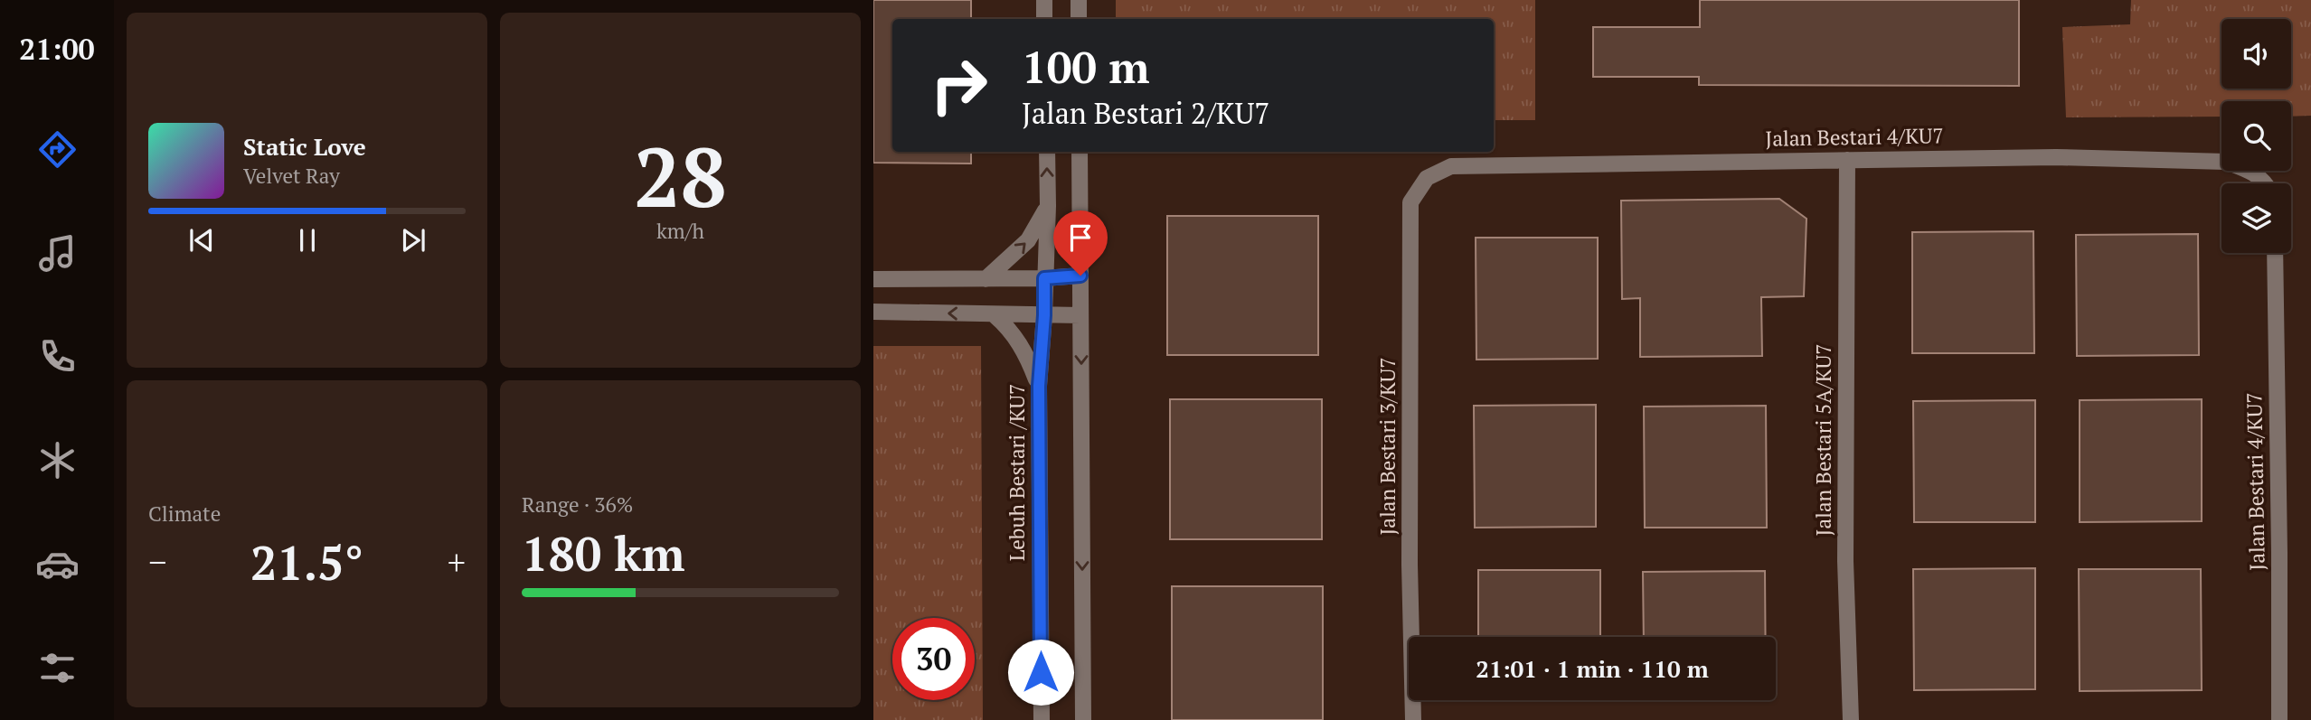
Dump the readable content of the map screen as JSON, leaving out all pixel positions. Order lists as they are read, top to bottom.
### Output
{
  "streets": {
    "street": [
      "Jalan Bestari 4/KU7",
      "Jalan Bestari 5A/KU7",
      "Jalan Bestari 3/KU7",
      "Lebuh Bestari /KU7"
    ]
  },
  "crossings": [
    ["Jalan Bestari 4/KU7", "Jalan Bestari 5A/KU7"],
    ["Jalan Bestari 4/KU7", "Jalan Bestari 3/KU7"]
  ],
  "page": {
    "tabs": "21:00",
    "tile": [
      ["28", "km/h"],
      "Climate",
      ["Range · 36%", "180 km"]
    ],
    "turn": ["100 m", "Jalan Bestari 2/KU7"],
    "song": ["Static Love", "Velvet Ray"],
    "heat": ["−", "21.5°", "+"],
    "limit": "30",
    "trip": "21:01 · 1 min · 110 m"
  }
}
